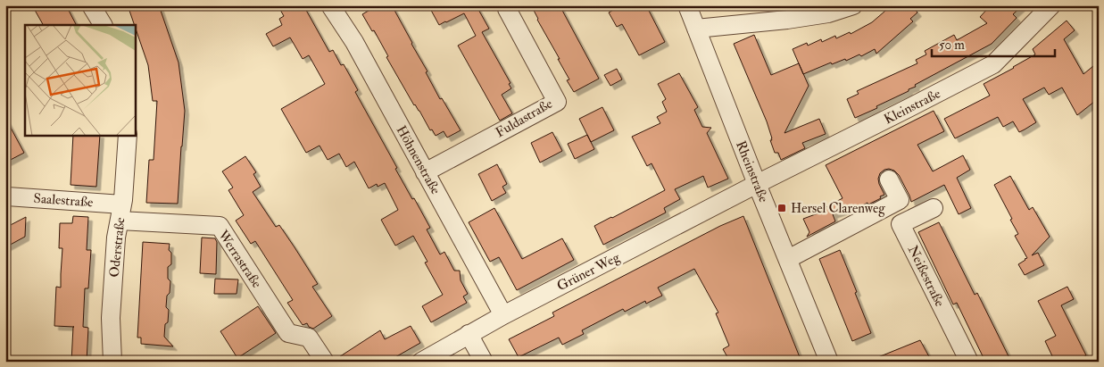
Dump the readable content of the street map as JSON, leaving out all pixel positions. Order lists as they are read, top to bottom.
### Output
{
  "streets": {
    "street": [
      "Kleinstraße",
      "Fuldastraße",
      "Höhnenstraße",
      "Rheinstraße",
      "Saalestraße",
      "Oderstraße",
      "Werrastraße",
      "Grüner Weg",
      "Neißestraße"
    ]
  },
  "crossings": [
    ["Kleinstraße", "Rheinstraße"],
    ["Kleinstraße", "Grüner Weg"],
    ["Fuldastraße", "Höhnenstraße"],
    ["Höhnenstraße", "Grüner Weg"],
    ["Rheinstraße", "Grüner Weg"],
    ["Saalestraße", "Oderstraße"],
    ["Saalestraße", "Werrastraße"],
    ["Oderstraße", "Werrastraße"]
  ],
  "places": {
    "transit": ["Hersel Clarenweg"]
  },
  "scale_bar": "50 m"
}
